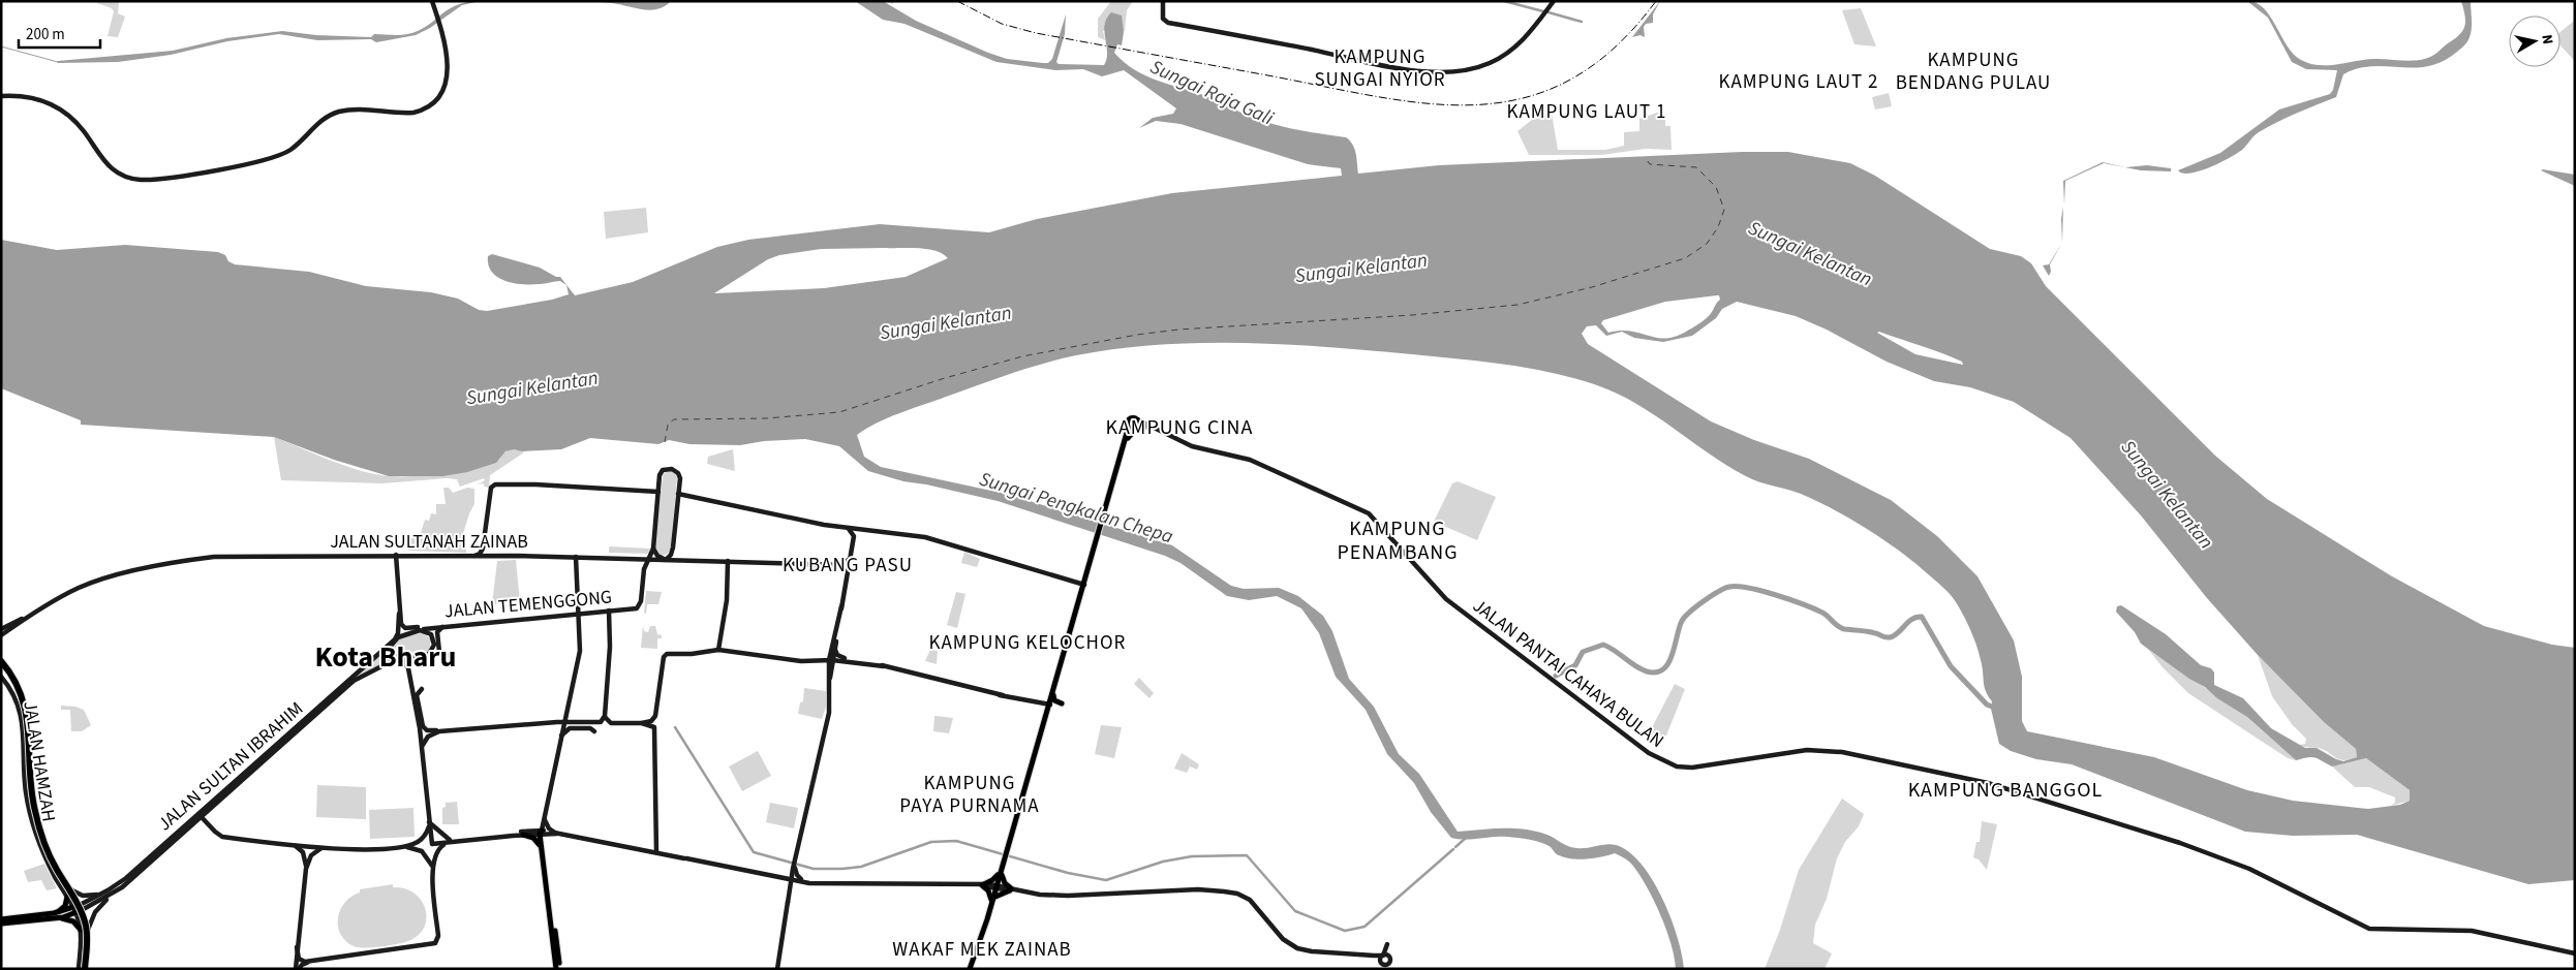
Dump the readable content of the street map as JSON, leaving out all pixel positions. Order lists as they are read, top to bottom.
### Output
{
  "streets": {
    "main road": [
      "JALAN SULTANAH ZAINAB",
      "JALAN TEMENGGONG",
      "JALAN PANTAI CAHAYA BULAN",
      "JALAN HAMZAH",
      "JALAN SULTAN IBRAHIM"
    ]
  },
  "crossings": [
    ["JALAN TEMENGGONG", "JALAN SULTAN IBRAHIM"],
    ["JALAN HAMZAH", "JALAN SULTAN IBRAHIM"]
  ],
  "districts": [
    "KAMPUNG SUNGAI NYIOR",
    "KAMPUNG BENDANG PULAU",
    "KAMPUNG LAUT 2",
    "KAMPUNG LAUT 1",
    "KAMPUNG CINA",
    "KAMPUNG PENAMBANG",
    "KUBANG PASU",
    "KAMPUNG KELOCHOR",
    "Kota Bharu",
    "KAMPUNG PAYA PURNAMA",
    "KAMPUNG BANGGOL",
    "WAKAF MEK ZAINAB"
  ],
  "water": ["Sungai Raja Gali", "Sungai Kelantan", "Sungai Pengkalan Chepa"],
  "scale_bar": "200 m",
  "north": "right"
}
